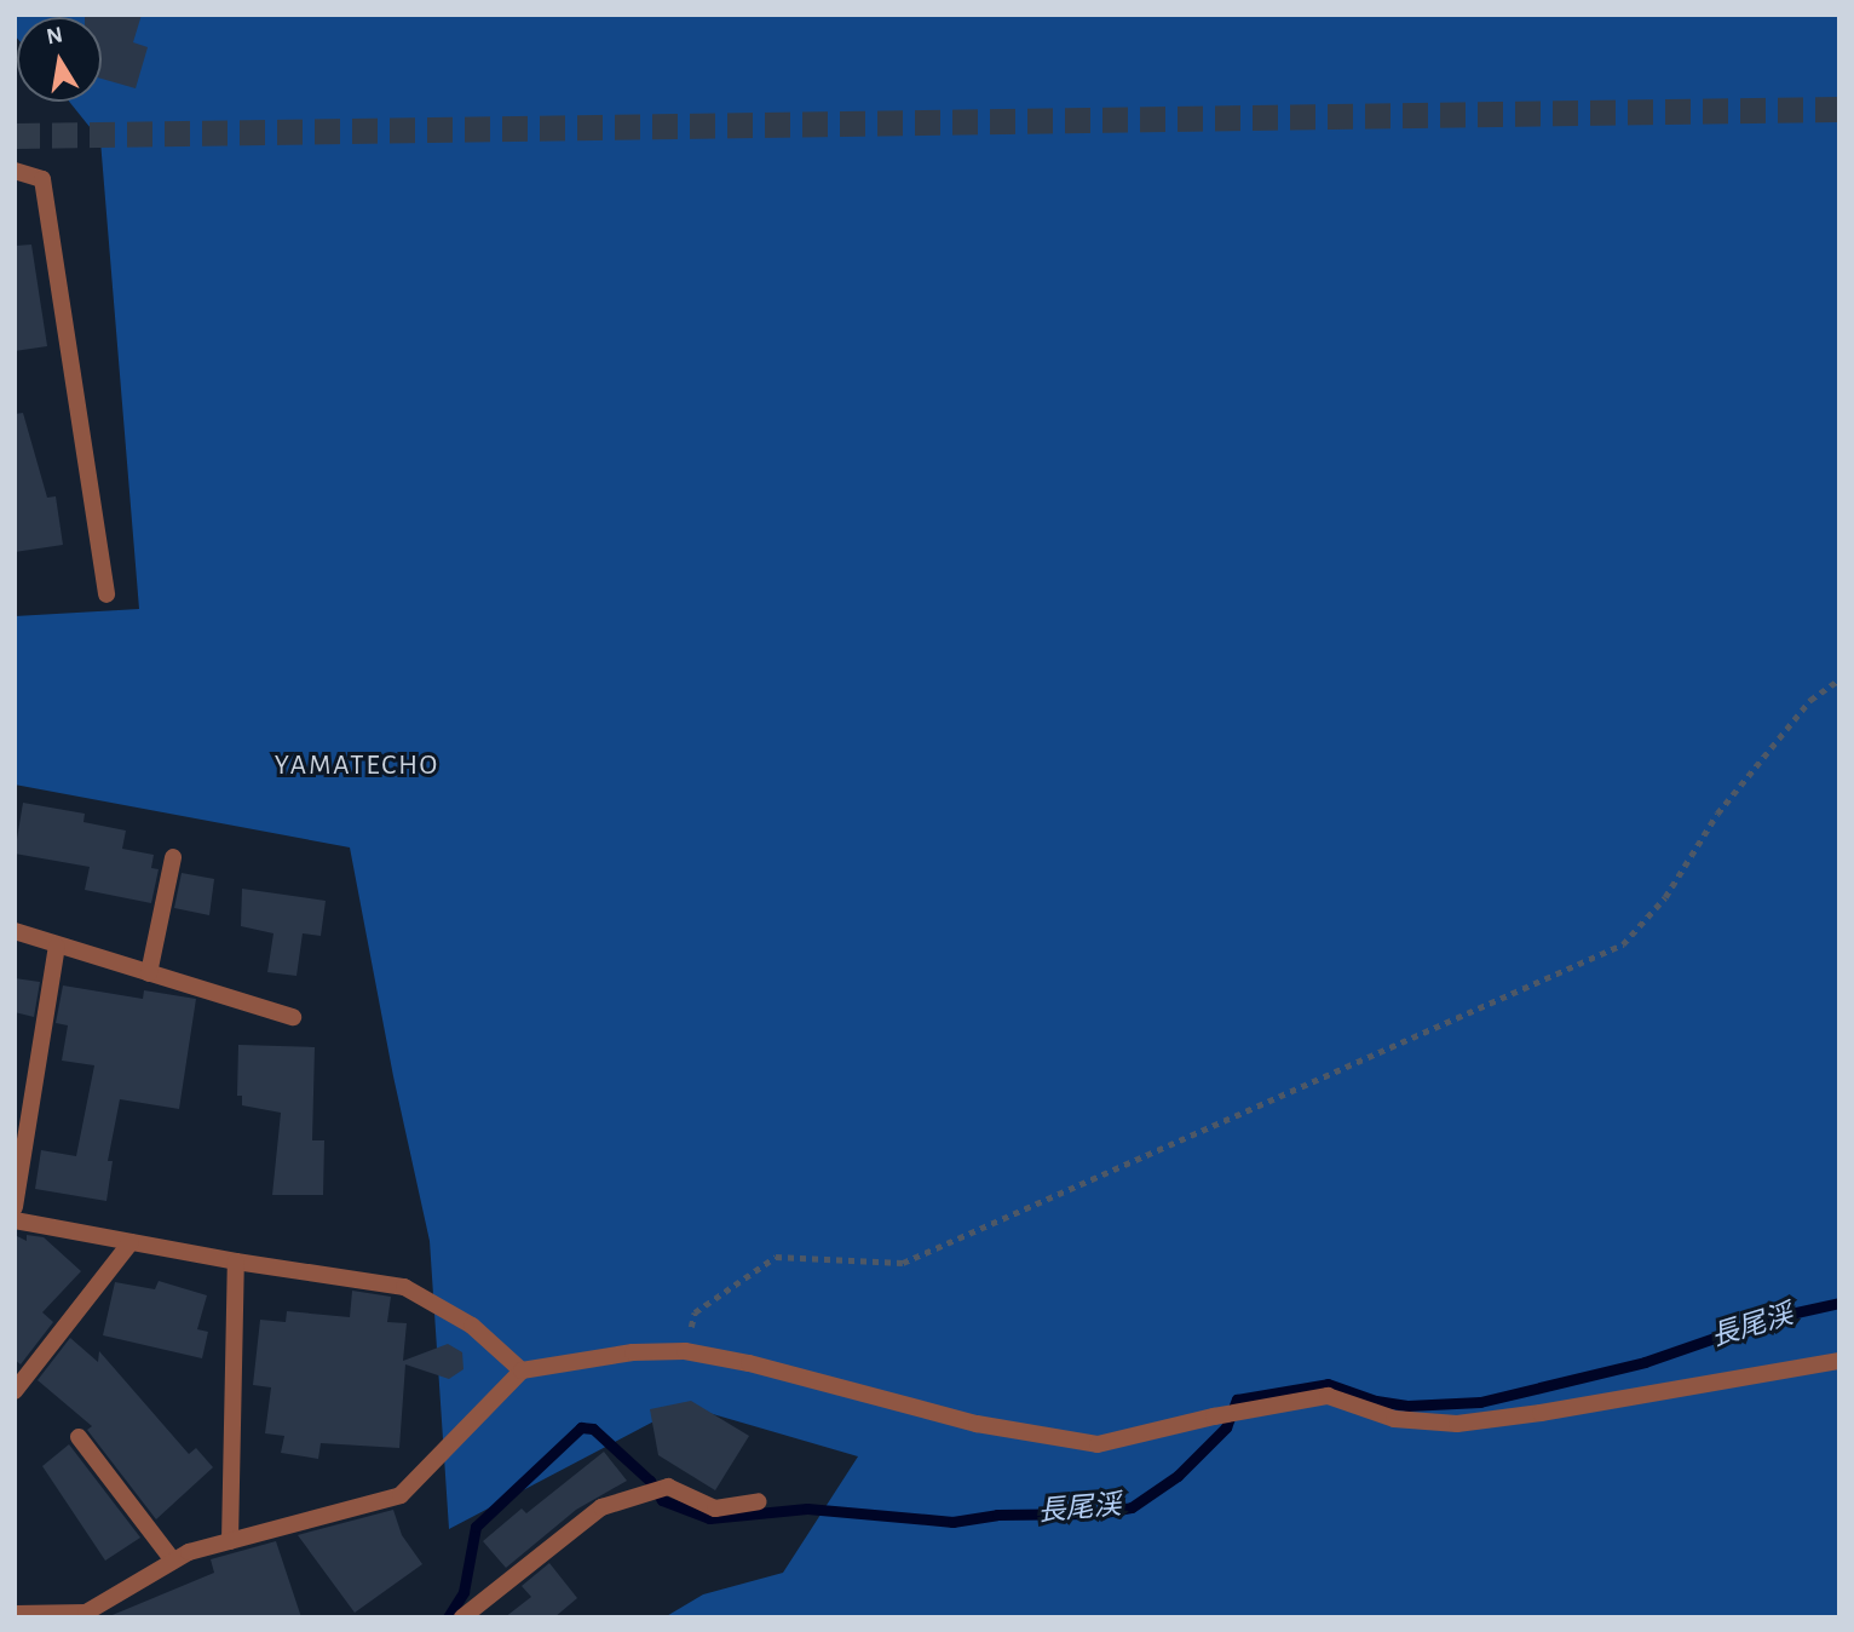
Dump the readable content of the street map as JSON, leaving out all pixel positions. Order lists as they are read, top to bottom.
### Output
{
  "districts": ["YAMATECHO"],
  "water": ["長尾渓"],
  "north": "top"
}
